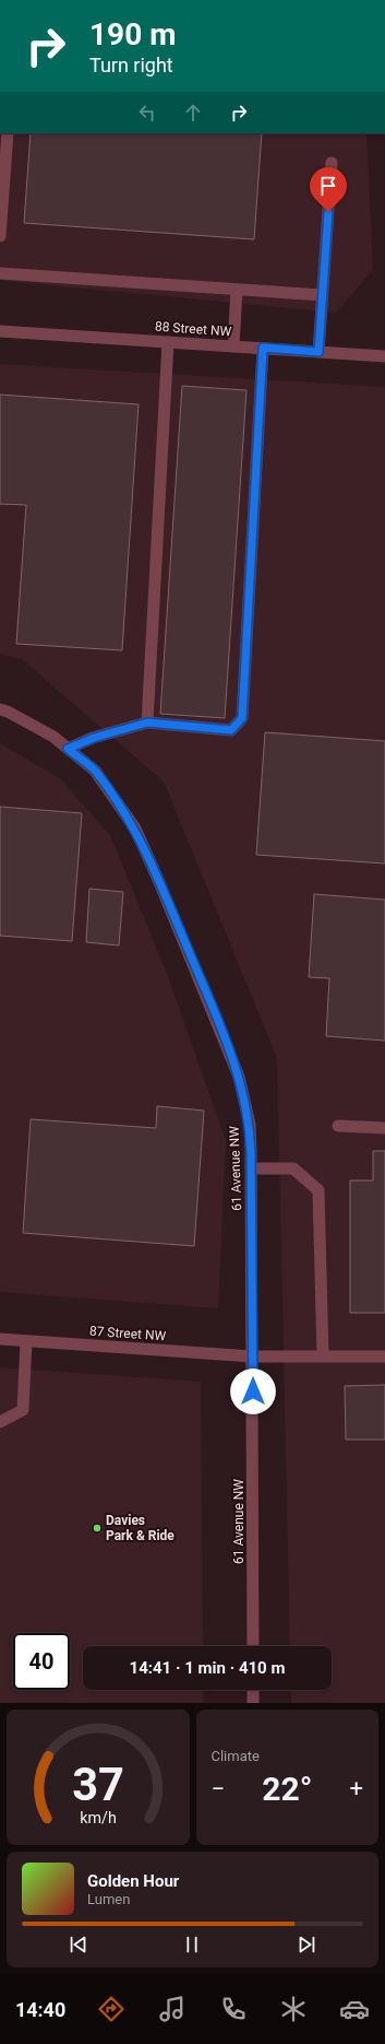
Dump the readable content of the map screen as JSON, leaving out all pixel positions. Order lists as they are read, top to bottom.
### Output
{
  "streets": {
    "street": ["88 Street NW", "61 Avenue NW", "87 Street NW"]
  },
  "crossings": [
    ["61 Avenue NW", "87 Street NW"]
  ],
  "places": ["Davies Park & Ride"],
  "page": {
    "turn": ["190 m", "Turn right"],
    "limit": "40",
    "trip": "14:41 · 1 min · 410 m",
    "tile": "Climate",
    "heat": ["−", "22°", "+"],
    "song": ["Golden Hour", "Lumen"],
    "tabs": "14:40",
    "gauge": ["37", "km/h"]
  }
}
